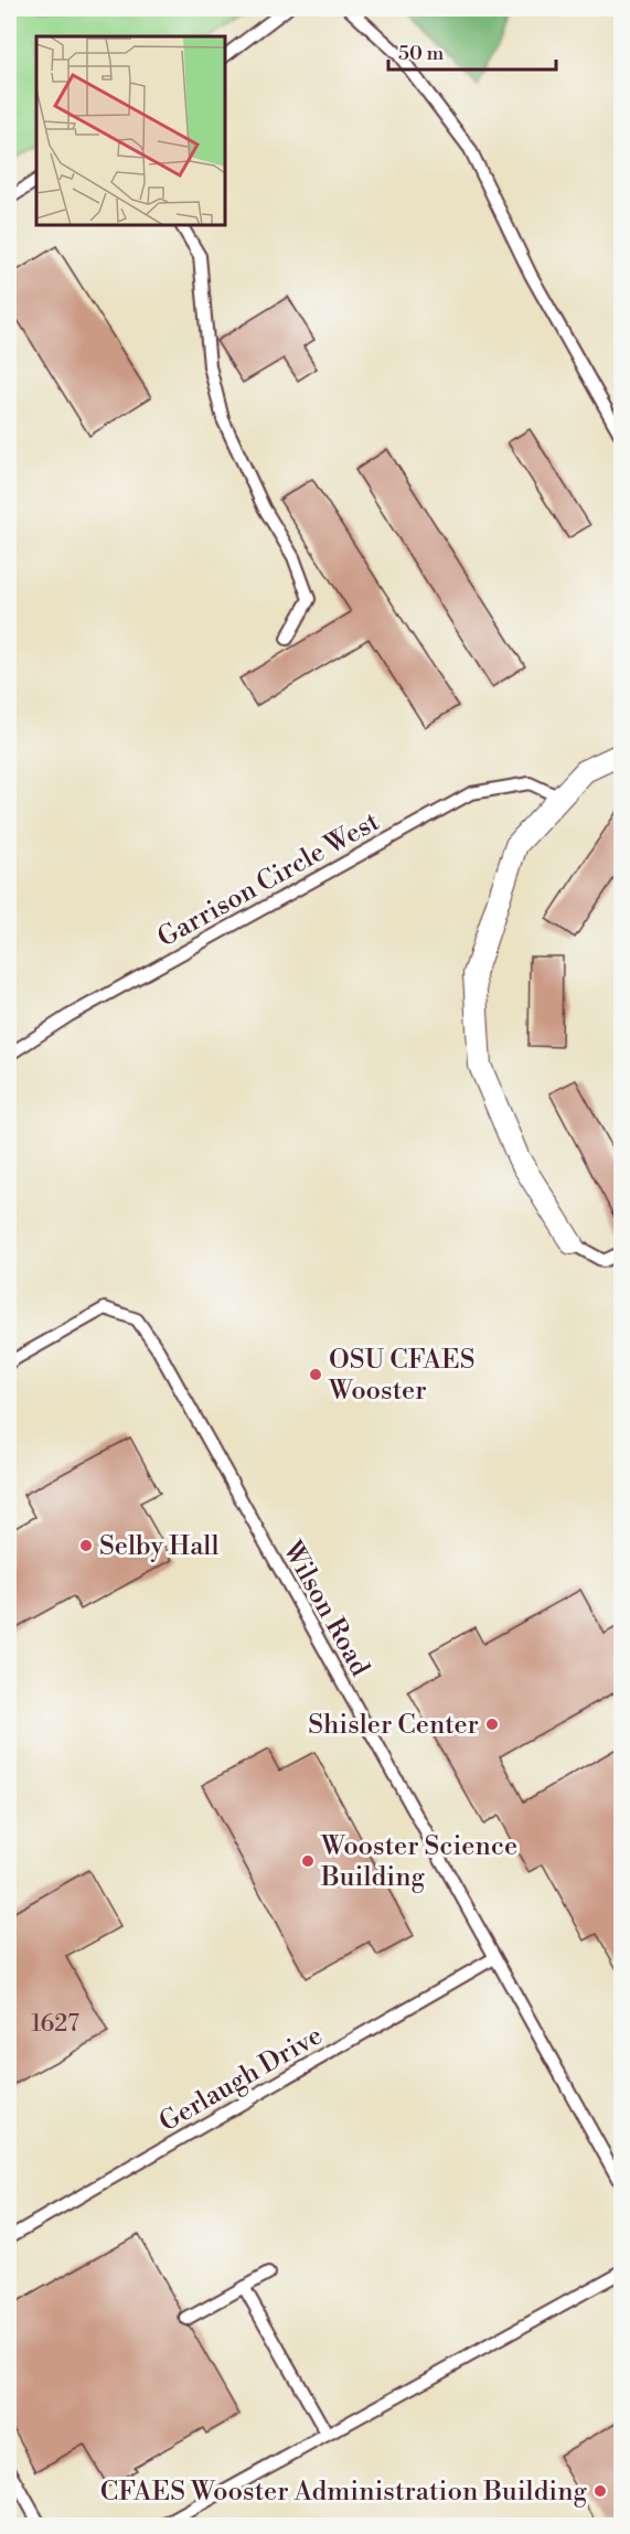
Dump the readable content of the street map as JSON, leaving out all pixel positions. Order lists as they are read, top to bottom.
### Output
{
  "streets": {
    "lane": ["Garrison Circle West", "Wilson Road", "Gerlaugh Drive"]
  },
  "crossings": [
    ["Wilson Road", "Gerlaugh Drive"]
  ],
  "places": [
    "OSU CFAES Wooster",
    "Selby Hall",
    "Shisler Center",
    "Wooster Science Building",
    "CFAES Wooster Administration Building"
  ],
  "house_numbers": ["1627"],
  "scale_bar": "50 m"
}
